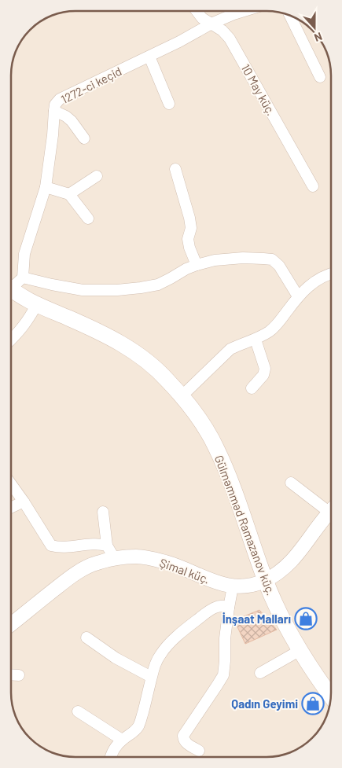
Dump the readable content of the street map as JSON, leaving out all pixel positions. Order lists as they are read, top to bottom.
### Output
{
  "streets": {
    "main road": ["Gülməmməd Ramazanov küç."],
    "street": ["1272-ci keçid", "10 May küç.", "Şimal küç."]
  },
  "crossings": [
    ["1272-ci keçid", "10 May küç."],
    ["Gülməmməd Ramazanov küç.", "Şimal küç."]
  ],
  "places": {
    "shop": ["İnşaat Malları", "Qadın Geyimi"]
  },
  "north": "bottom"
}
